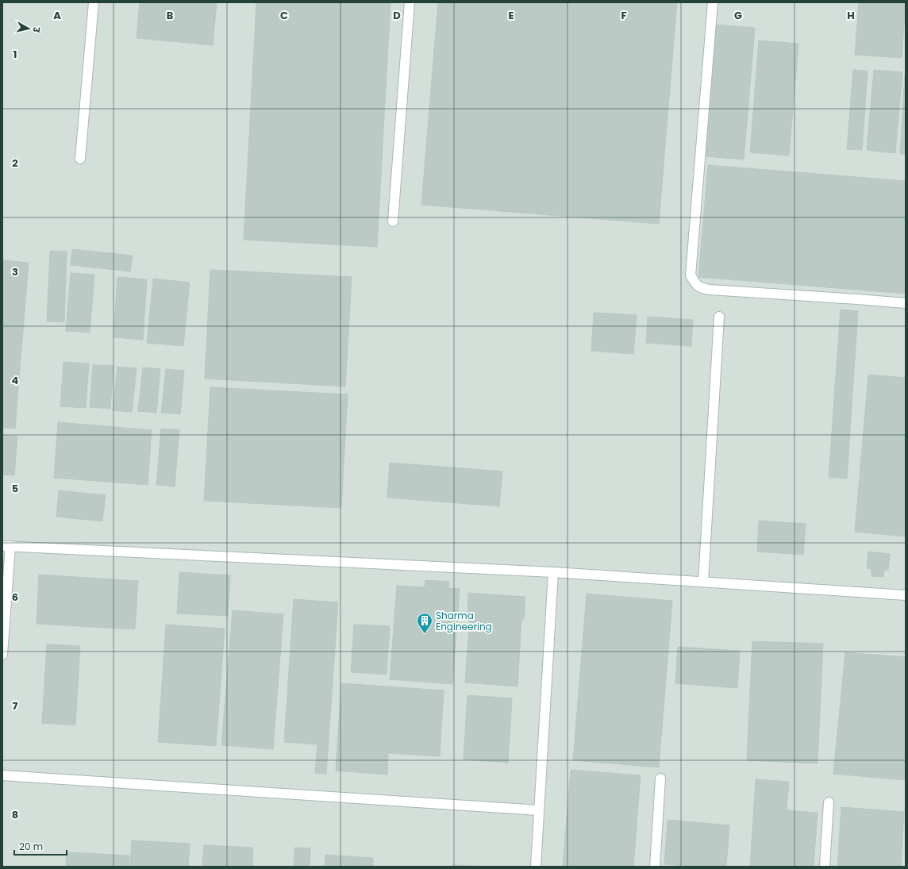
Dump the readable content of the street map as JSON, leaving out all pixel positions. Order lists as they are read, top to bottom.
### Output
{
  "places": {
    "building": ["Sharma Engineering"]
  },
  "scale_bar": "20 m",
  "north": "right",
  "grid": {
    "columns": [
      "A",
      "B",
      "C",
      "D",
      "E",
      "F",
      "G",
      "H"
    ],
    "rows": [
      "1",
      "2",
      "3",
      "4",
      "5",
      "6",
      "7",
      "8"
    ]
  }
}
